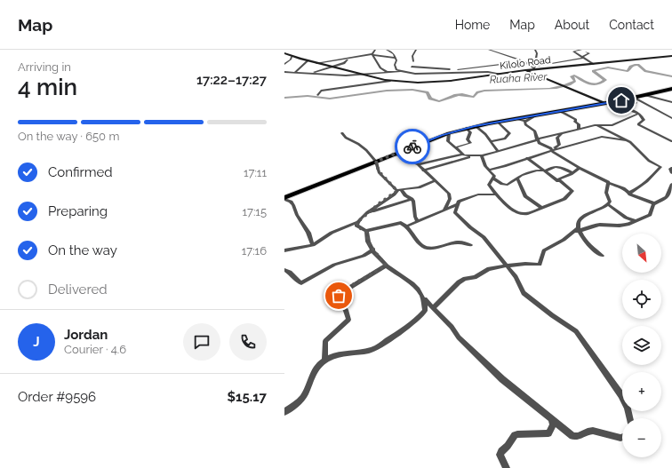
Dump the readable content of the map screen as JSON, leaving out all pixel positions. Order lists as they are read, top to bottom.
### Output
{
  "streets": {
    "main road": ["Kilolo Road"]
  },
  "water": ["Ruaha River"],
  "north": "bottom right",
  "page": {
    "header": "Map",
    "nav": [
      "Home",
      "Map",
      "About",
      "Contact"
    ],
    "heading": ["4 min", "Arriving in", "17:22–17:27"],
    "panel": [
      "Jordan",
      "Courier · 4.6",
      "Order #9596",
      "$15.17"
    ],
    "bar": "On the way · 650 m",
    "list": [
      ["Confirmed", "17:11"],
      ["Preparing", "17:15"],
      ["On the way", "17:16"],
      "Delivered"
    ],
    "map_buttons": ["+", "−"],
    "round": "J"
  }
}
